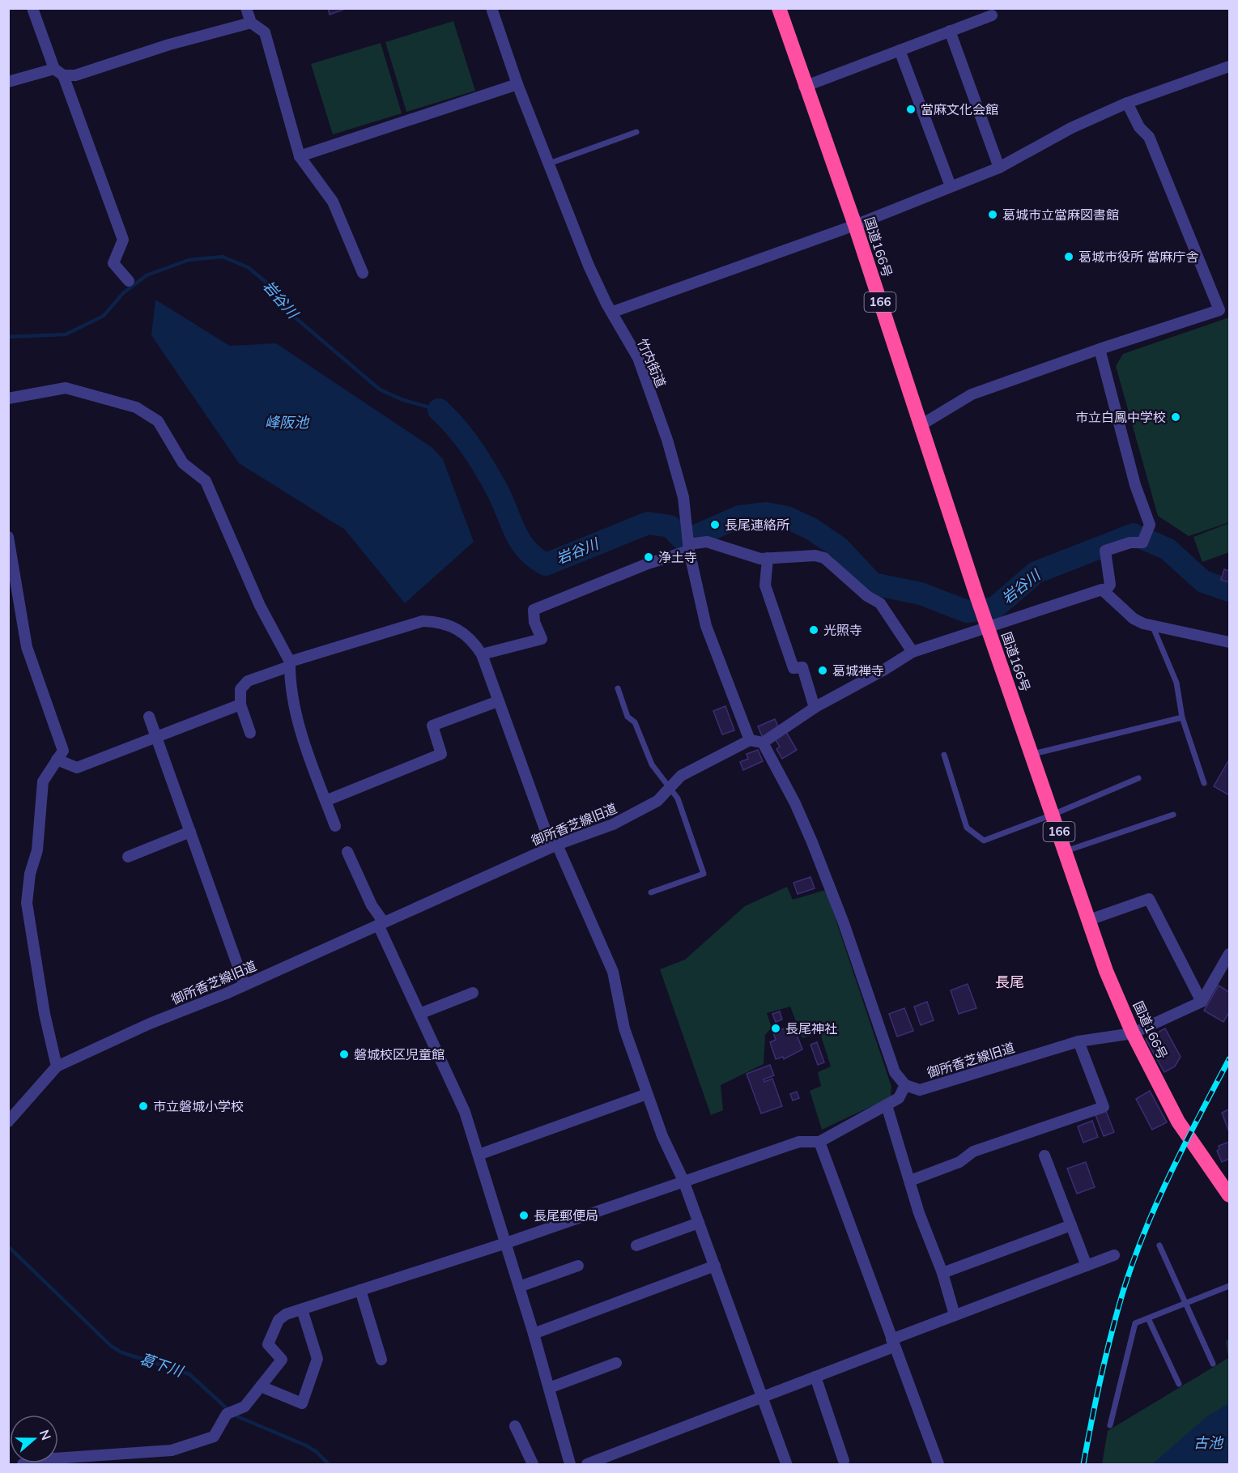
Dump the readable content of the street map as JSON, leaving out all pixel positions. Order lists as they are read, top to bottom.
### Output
{
  "streets": {
    "highway": ["国道166号", "166"],
    "street": ["竹内街道", "御所香芝線旧道"]
  },
  "crossings": [
    ["国道166号", "御所香芝線旧道"],
    ["竹内街道", "御所香芝線旧道"]
  ],
  "districts": ["長尾"],
  "water": [
    "岩谷川",
    "峰阪池",
    "葛下川",
    "古池"
  ],
  "places": [
    "當麻文化会館",
    "葛城市立當麻図書館",
    "葛城市役所 當麻庁舎",
    "市立白鳳中学校",
    "長尾連絡所",
    "浄土寺",
    "光照寺",
    "葛城禅寺",
    "長尾神社",
    "磐城校区児童館",
    "市立磐城小学校",
    "長尾郵便局"
  ],
  "north": "right"
}
